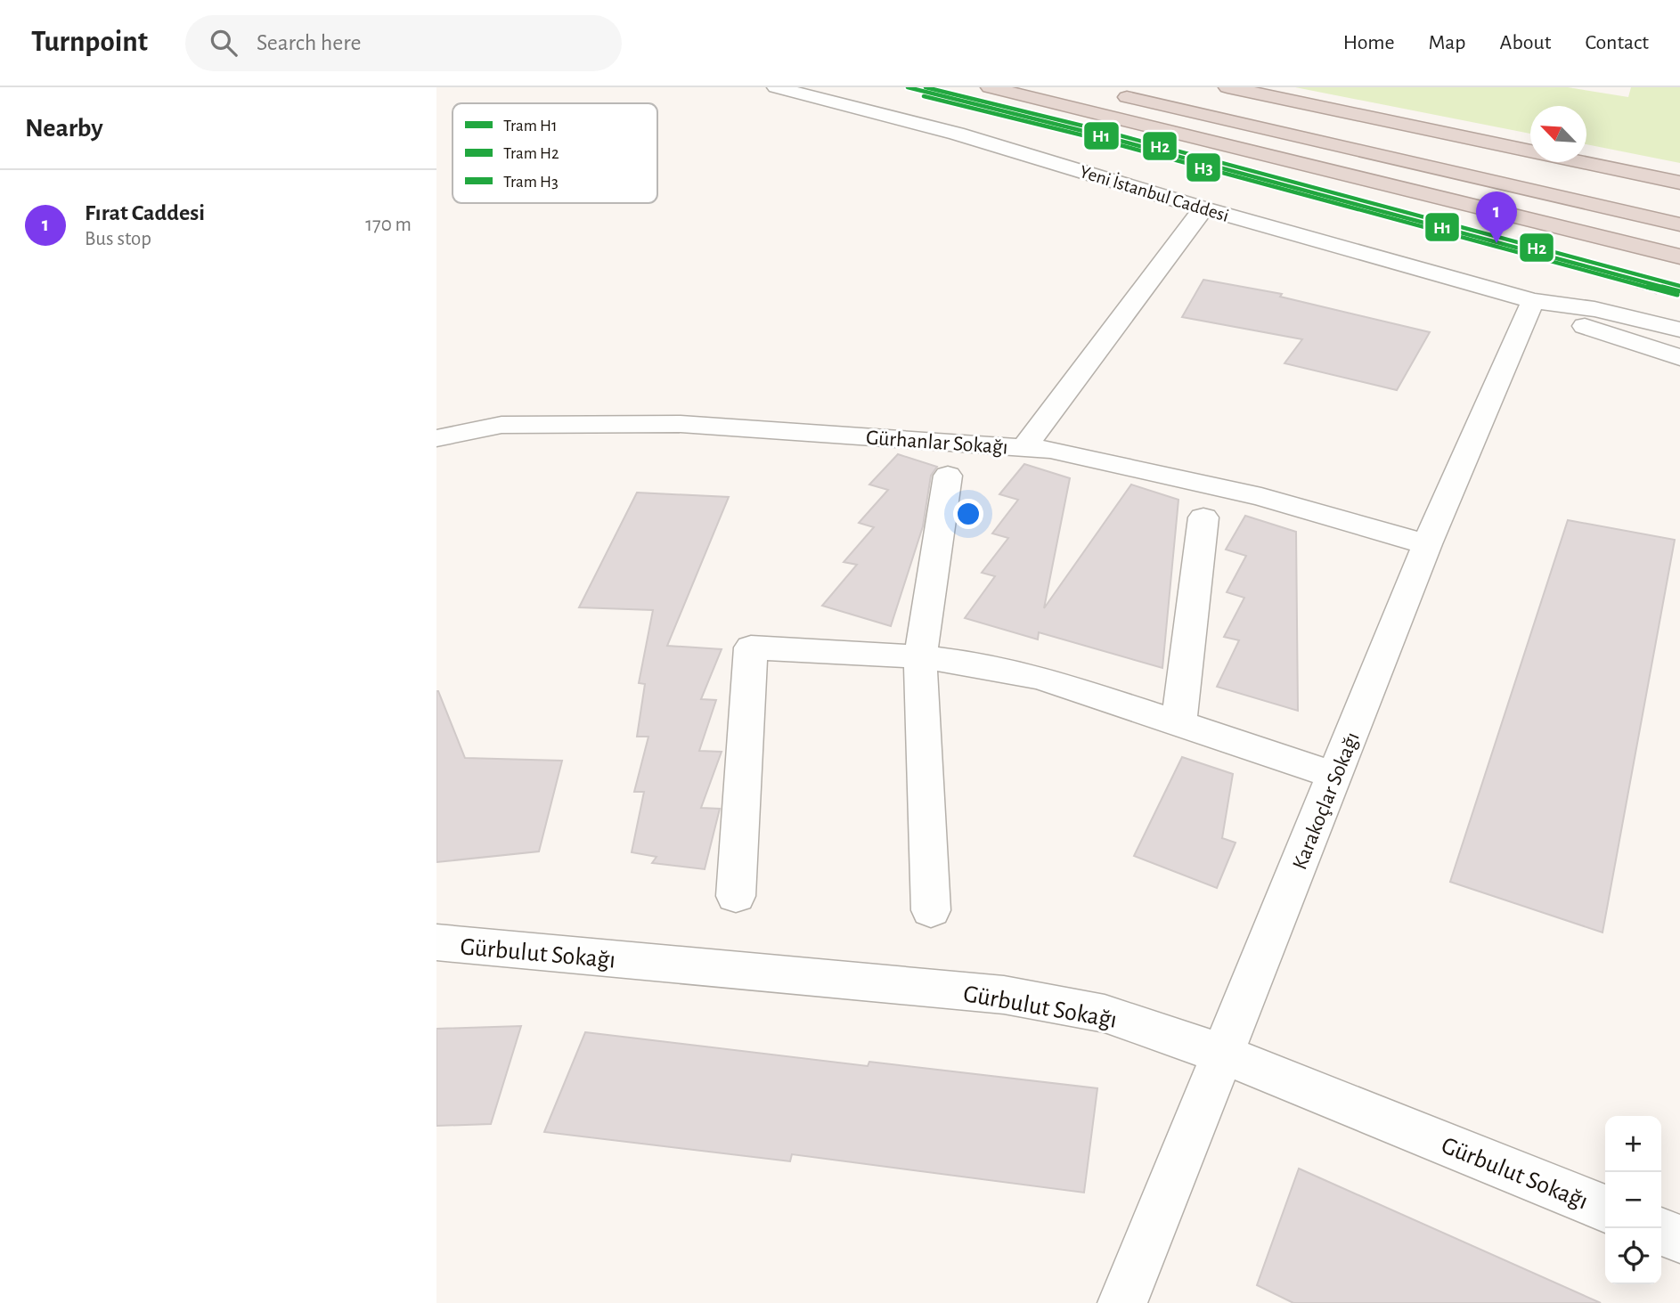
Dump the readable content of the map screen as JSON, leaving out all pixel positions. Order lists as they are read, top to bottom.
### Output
{
  "streets": {
    "street": [
      "Yeni İstanbul Caddesi",
      "Gürhanlar Sokağı",
      "Karakoçlar Sokağı",
      "Gürbulut Sokağı"
    ]
  },
  "crossings": [
    ["Yeni İstanbul Caddesi", "Karakoçlar Sokağı"],
    ["Gürhanlar Sokağı", "Karakoçlar Sokağı"],
    ["Karakoçlar Sokağı", "Gürbulut Sokağı"]
  ],
  "lines": ["tram line H1", "tram line H2", "tram line H3"],
  "legend": ["Tram H1", "Tram H2", "Tram H3"],
  "north": "top left",
  "page": {
    "header": "Turnpoint",
    "search": "Search here",
    "nav": [
      "Home",
      "Map",
      "About",
      "Contact"
    ],
    "heading": "Nearby",
    "list": [
      {
        "mark": "1",
        "name": "Fırat Caddesi",
        "note": "Bus stop",
        "value": "170 m"
      }
    ],
    "pins": "1",
    "map_buttons": ["+", "−"]
  }
}
